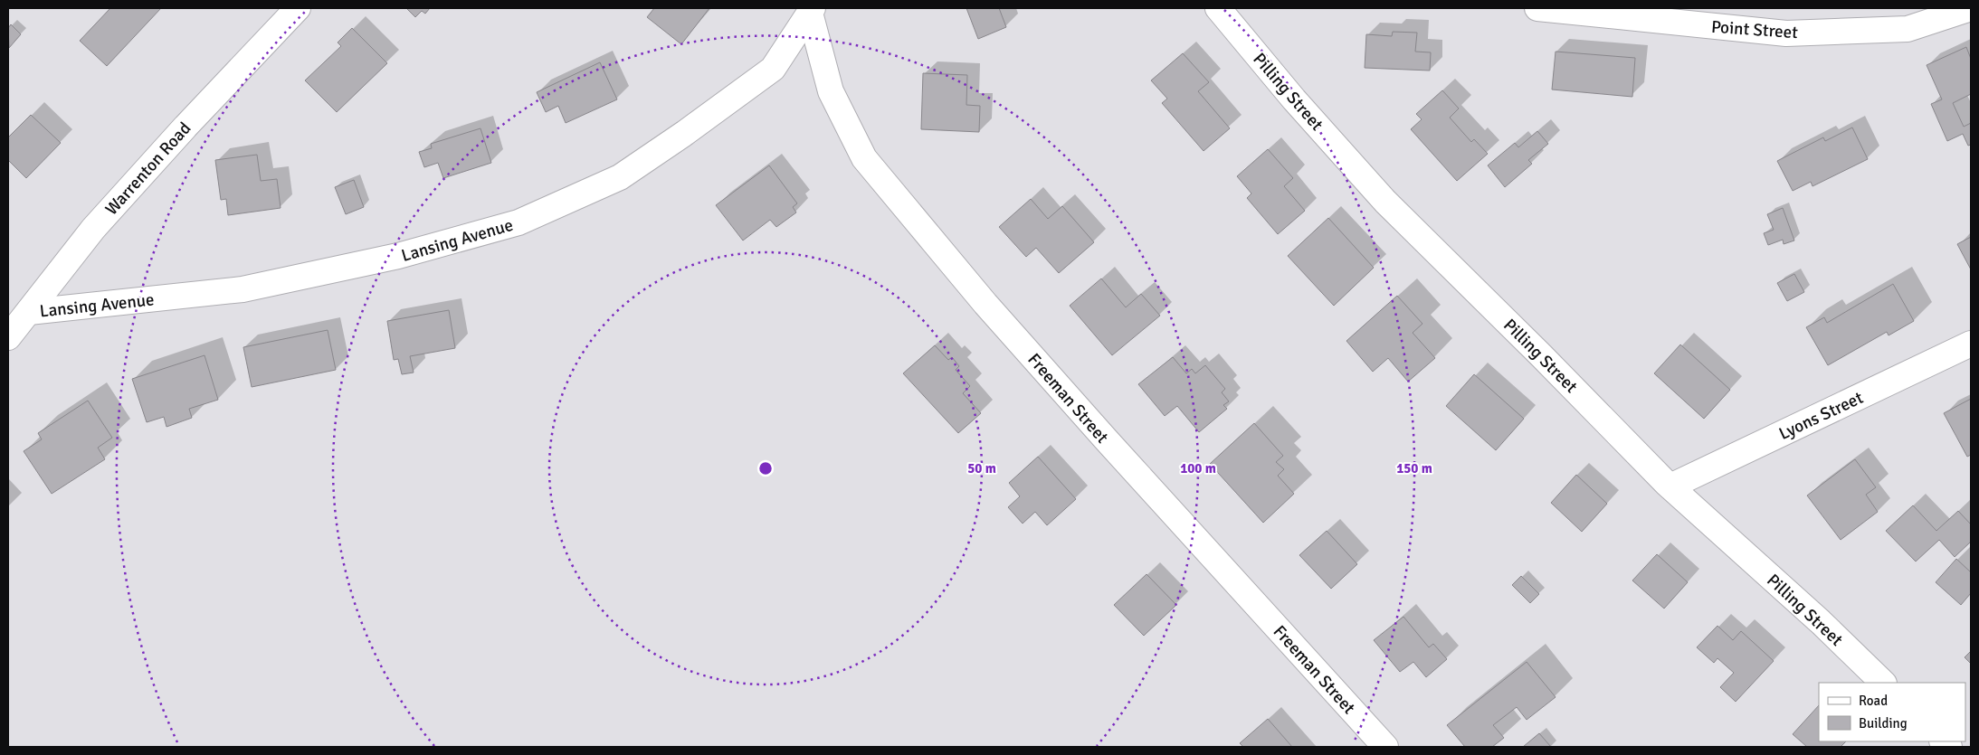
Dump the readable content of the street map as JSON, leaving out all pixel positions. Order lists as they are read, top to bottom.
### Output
{
  "streets": {
    "street": [
      "Point Street",
      "Pilling Street",
      "Warrenton Road",
      "Lansing Avenue",
      "Freeman Street",
      "Lyons Street"
    ]
  },
  "crossings": [
    ["Pilling Street", "Lyons Street"],
    ["Warrenton Road", "Lansing Avenue"],
    ["Lansing Avenue", "Freeman Street"]
  ],
  "legend": ["Road", "Building"],
  "rings": ["50 m", "100 m", "150 m"]
}
